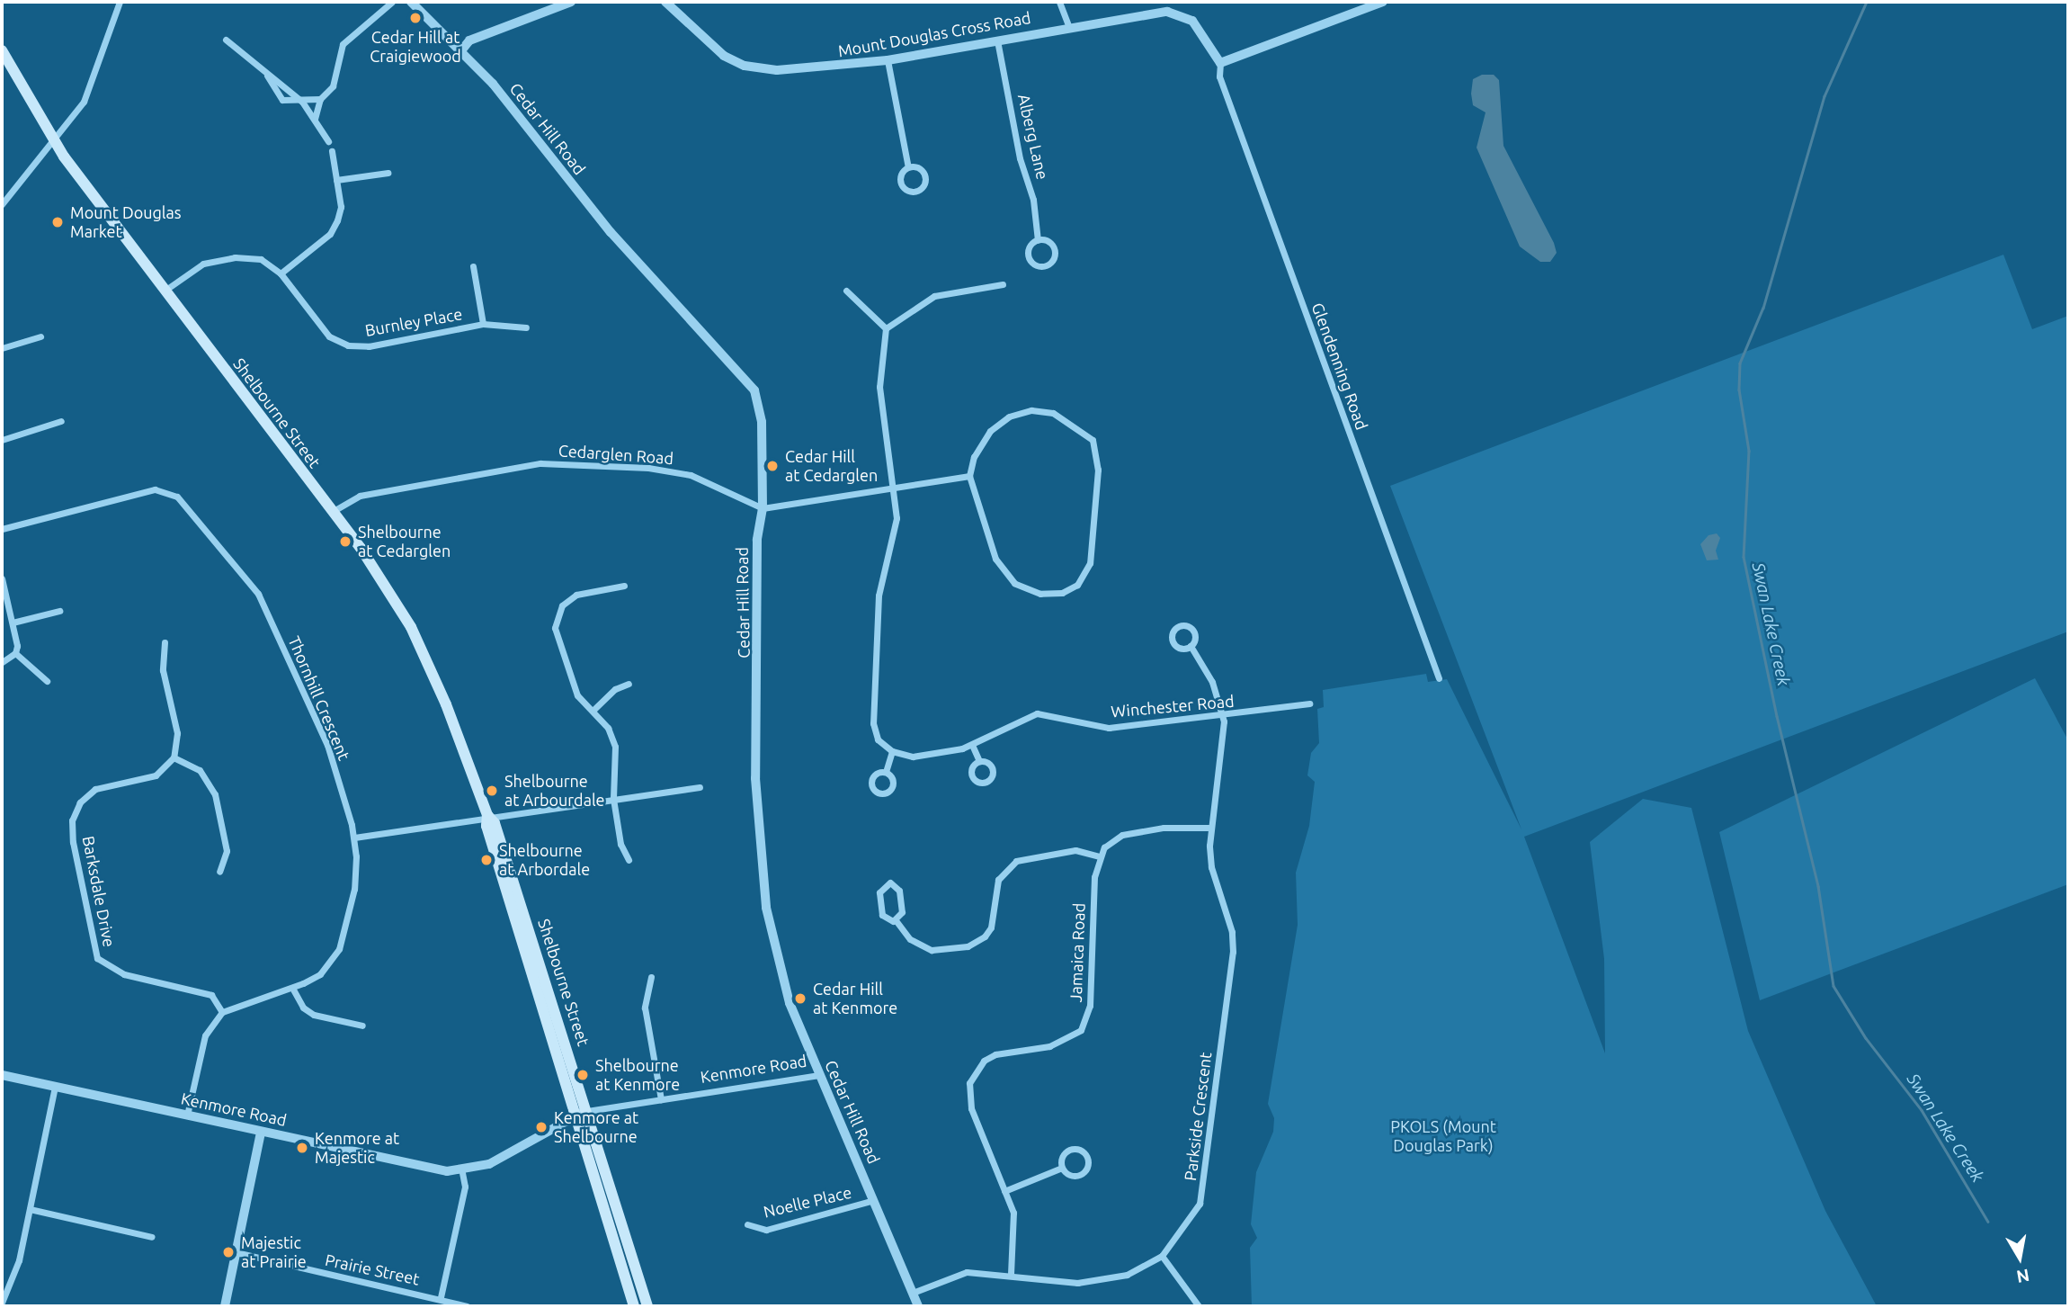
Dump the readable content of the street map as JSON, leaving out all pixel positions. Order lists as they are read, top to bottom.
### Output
{
  "streets": {
    "main road": ["Shelbourne Street"],
    "street": [
      "Mount Douglas Cross Road",
      "Cedar Hill Road",
      "Alberg Lane",
      "Burnley Place",
      "Glendenning Road",
      "Cedarglen Road",
      "Thornhill Crescent",
      "Winchester Road",
      "Barksdale Drive",
      "Jamaica Road",
      "Kenmore Road",
      "Parkside Crescent",
      "Noelle Place",
      "Prairie Street"
    ]
  },
  "crossings": [
    ["Mount Douglas Cross Road", "Alberg Lane"],
    ["Mount Douglas Cross Road", "Glendenning Road"],
    ["Cedar Hill Road", "Cedarglen Road"],
    ["Cedar Hill Road", "Kenmore Road"],
    ["Cedar Hill Road", "Parkside Crescent"],
    ["Cedar Hill Road", "Noelle Place"],
    ["Burnley Place", "Shelbourne Street"],
    ["Shelbourne Street", "Cedarglen Road"],
    ["Shelbourne Street", "Kenmore Road"],
    ["Thornhill Crescent", "Barksdale Drive"],
    ["Winchester Road", "Parkside Crescent"],
    ["Jamaica Road", "Parkside Crescent"]
  ],
  "water": ["Swan Lake Creek"],
  "parks": ["PKOLS (Mount Douglas Park)"],
  "places": [
    "Cedar Hill at Craigiewood",
    "Mount Douglas Market",
    "Cedar Hill at Cedarglen",
    "Shelbourne at Cedarglen",
    "Shelbourne at Arbourdale",
    "Shelbourne at Arbordale",
    "Cedar Hill at Kenmore",
    "Shelbourne at Kenmore",
    "Kenmore at Shelbourne",
    "Kenmore at Majestic",
    "Majestic at Prairie"
  ],
  "north": "bottom"
}
